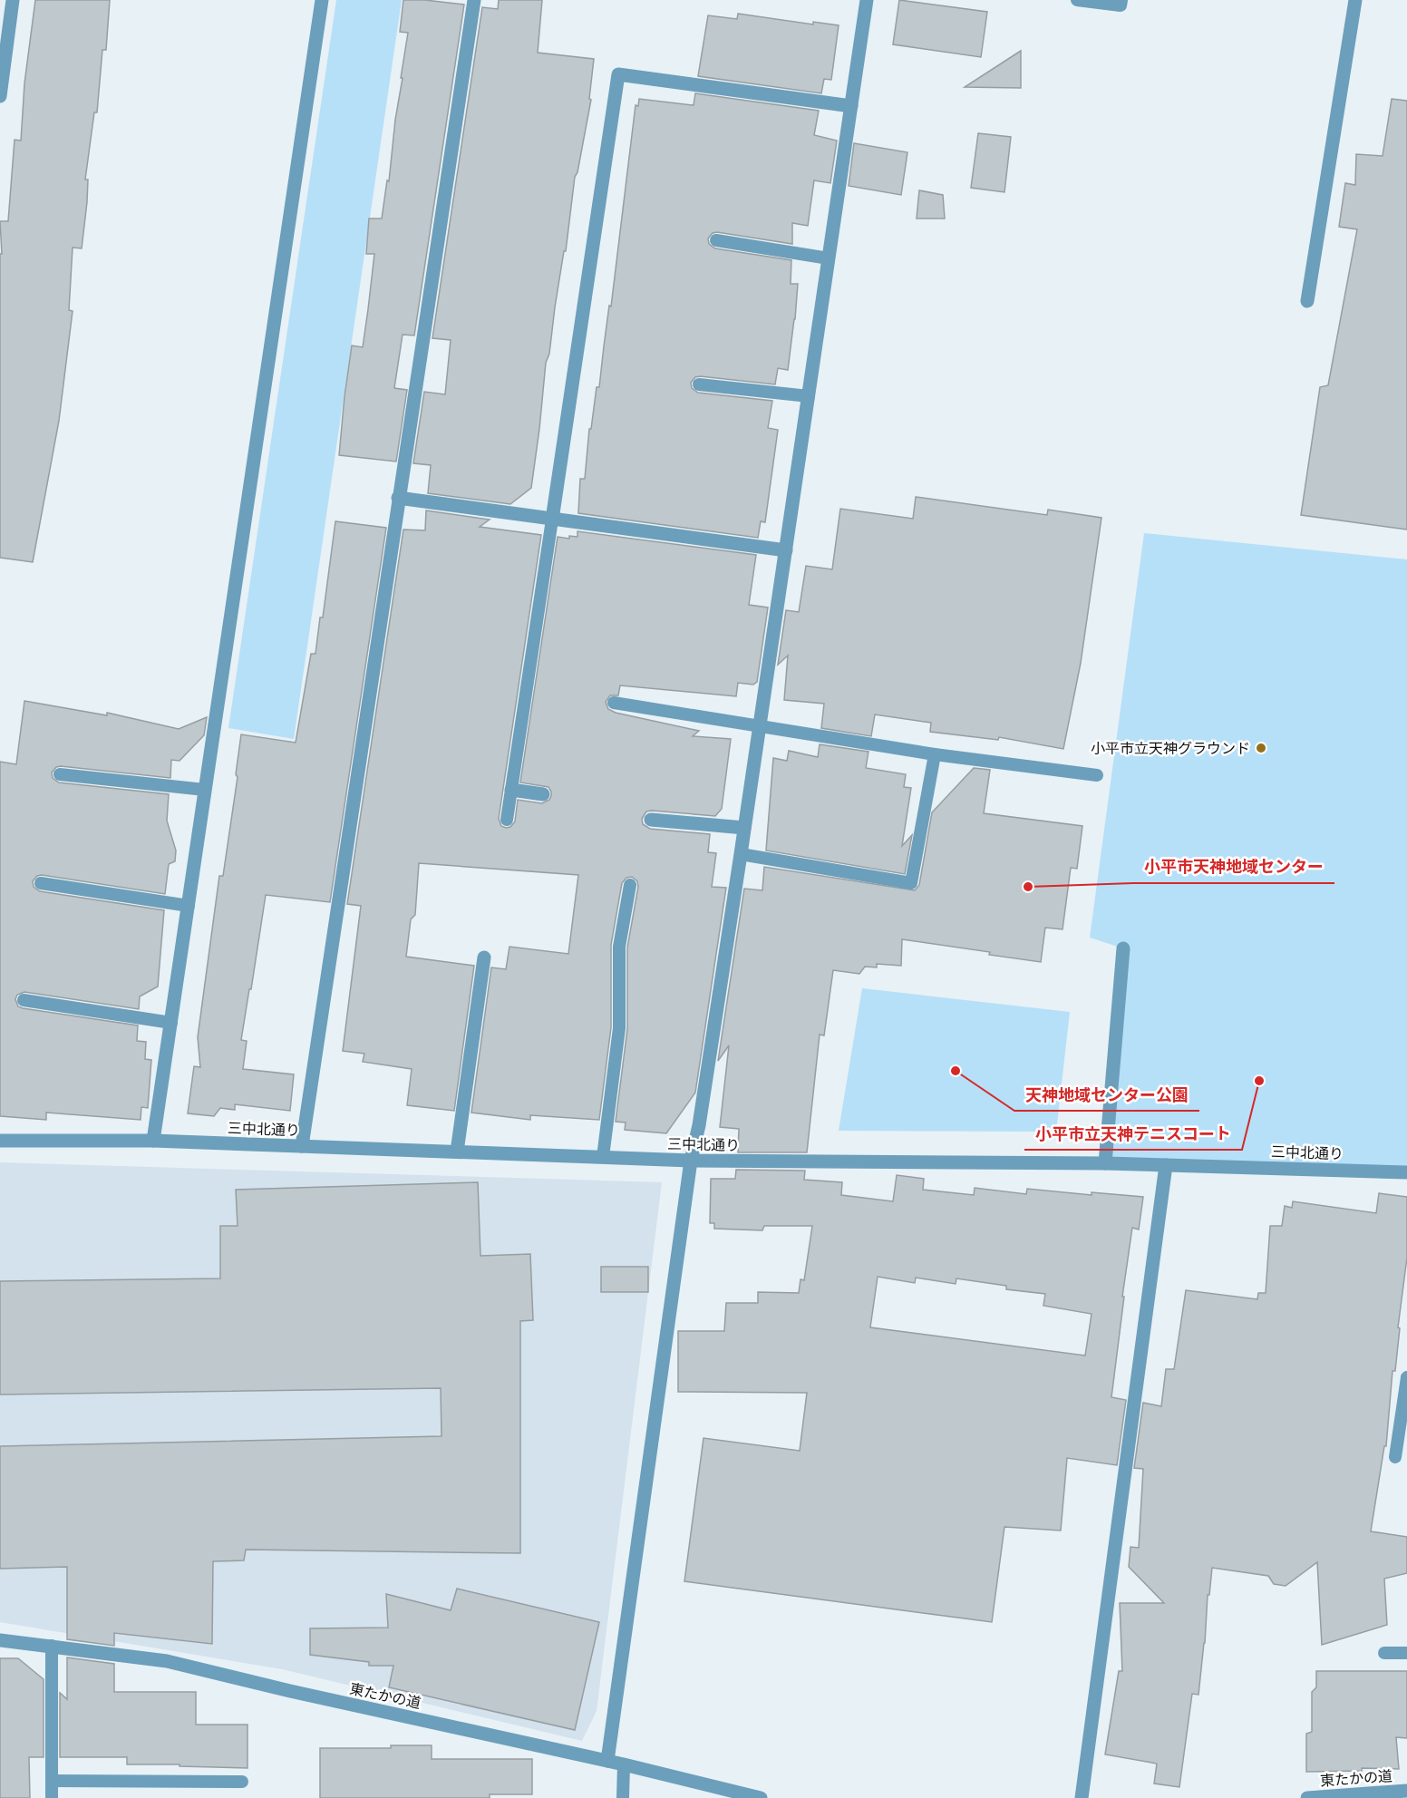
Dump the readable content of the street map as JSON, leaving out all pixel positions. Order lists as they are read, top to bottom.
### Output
{
  "streets": {
    "street": ["三中北通り", "東たかの道"]
  },
  "places": [
    "小平市立天神グラウンド",
    "小平市天神地域センター",
    "天神地域センター公園",
    "小平市立天神テニスコート"
  ]
}
